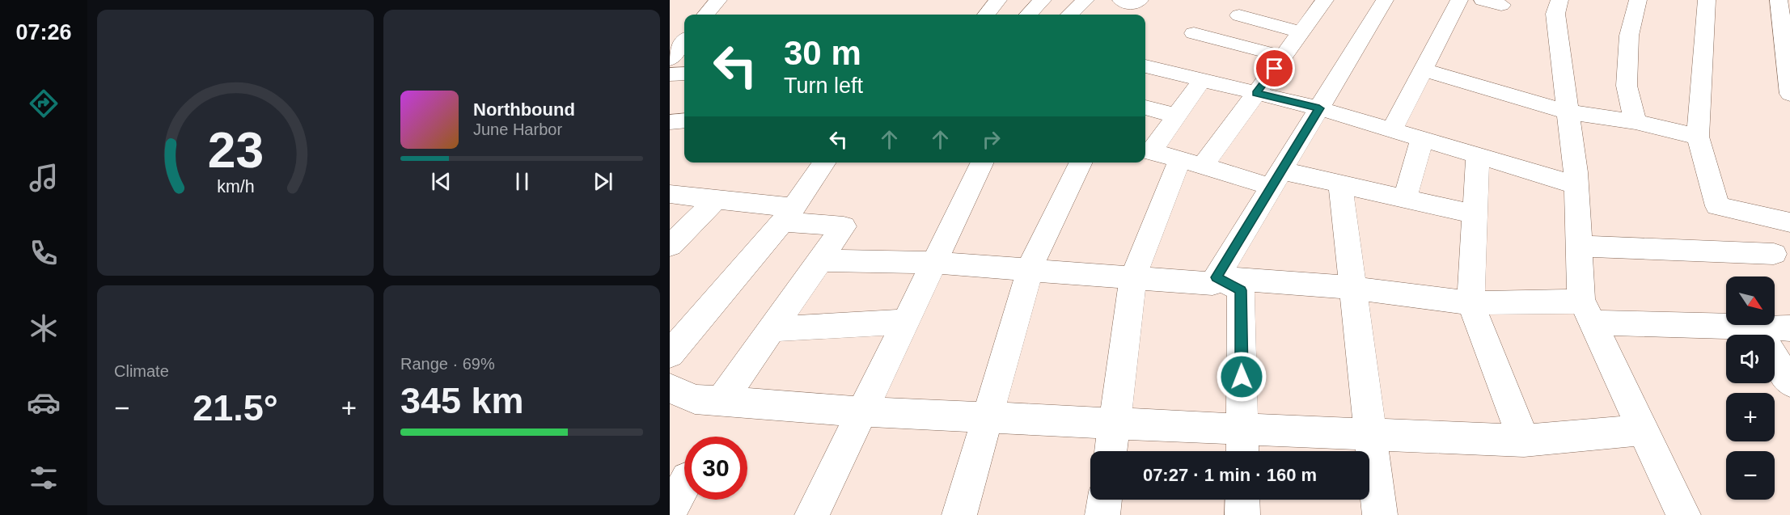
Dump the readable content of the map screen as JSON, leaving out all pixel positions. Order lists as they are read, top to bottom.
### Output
{
  "north": "bottom right",
  "page": {
    "tabs": "07:26",
    "turn": ["30 m", "Turn left"],
    "song": ["Northbound", "June Harbor"],
    "map_buttons": ["+", "−"],
    "tile": [
      "Climate",
      ["Range · 69%", "345 km"]
    ],
    "heat": ["−", "21.5°", "+"],
    "limit": "30",
    "trip": "07:27 · 1 min · 160 m",
    "gauge": ["23", "km/h"]
  }
}
